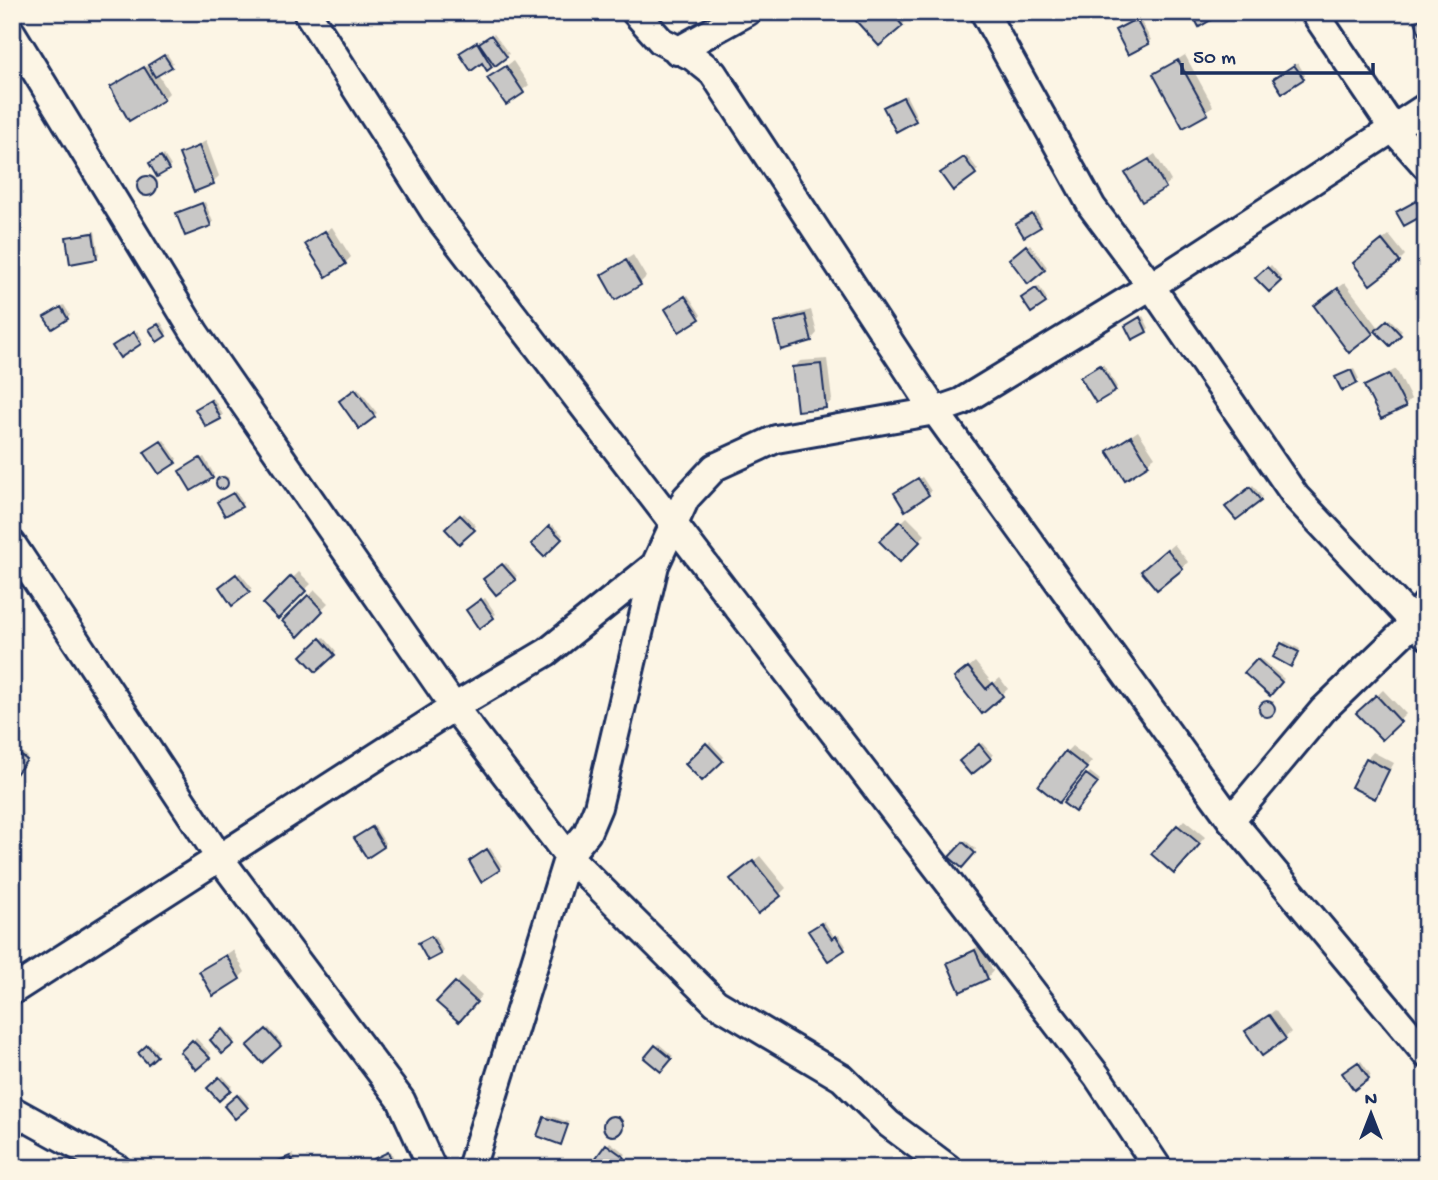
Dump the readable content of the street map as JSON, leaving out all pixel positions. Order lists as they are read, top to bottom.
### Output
{
  "scale_bar": "50 m",
  "north": "top"
}
